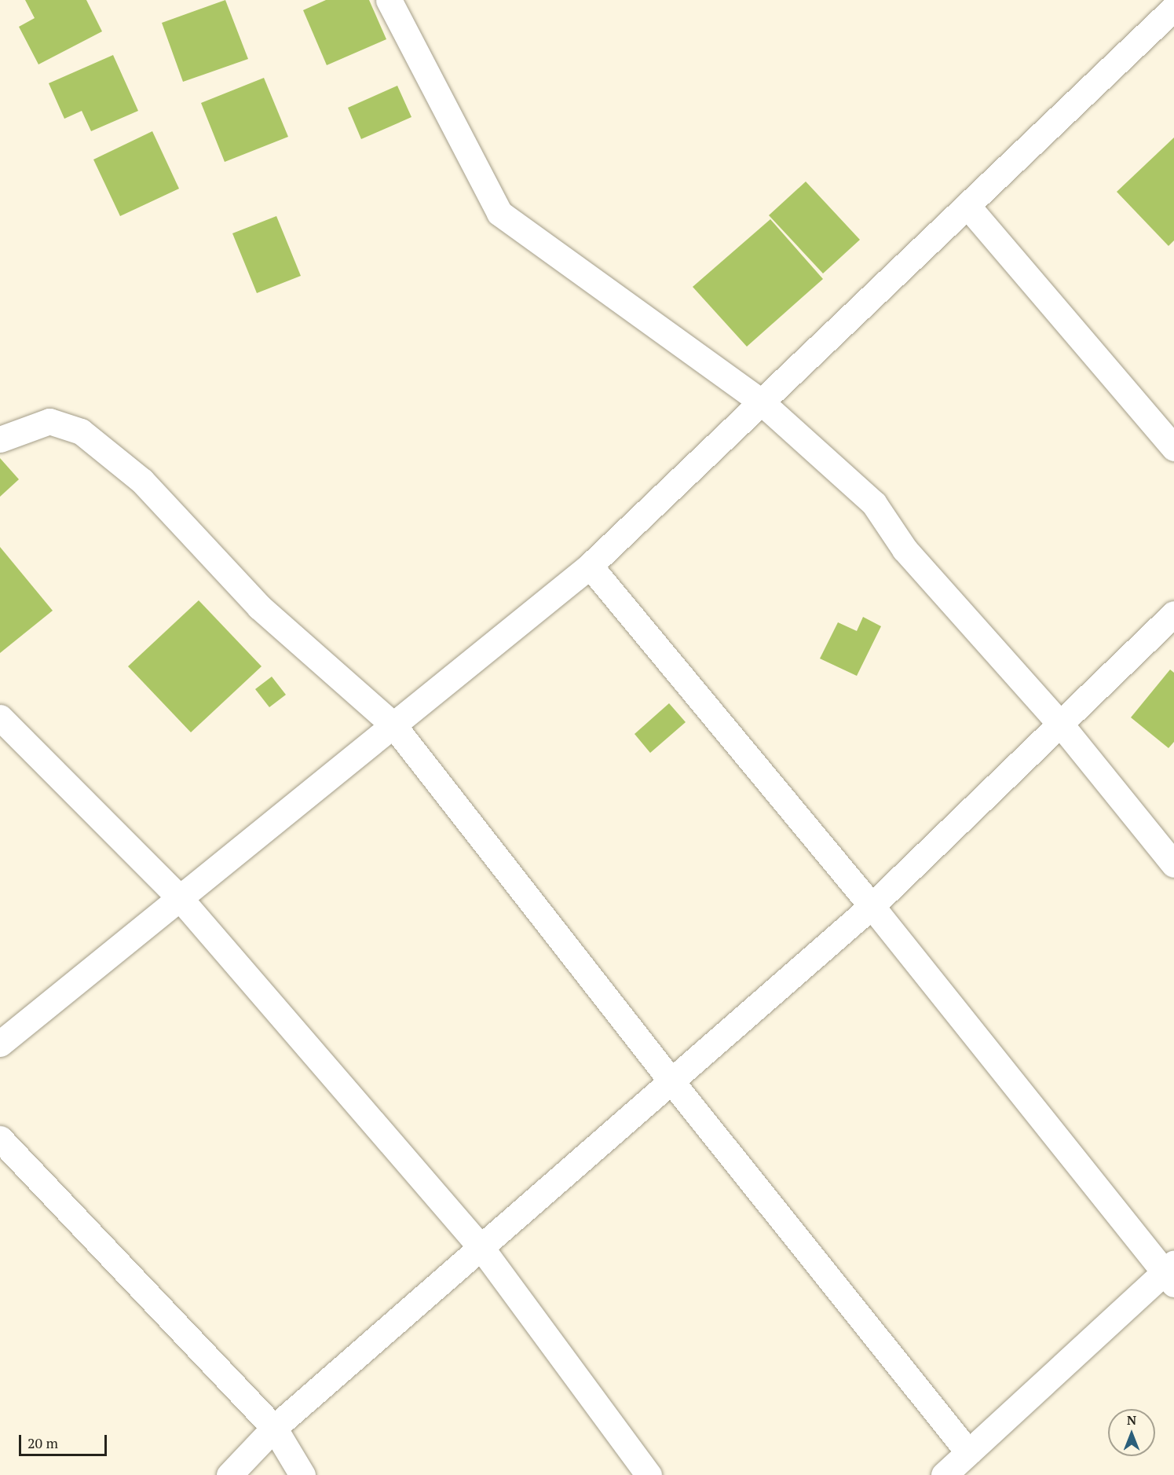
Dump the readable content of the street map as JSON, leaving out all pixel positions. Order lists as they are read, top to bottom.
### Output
{
  "scale_bar": "20 m",
  "north": "top"
}
